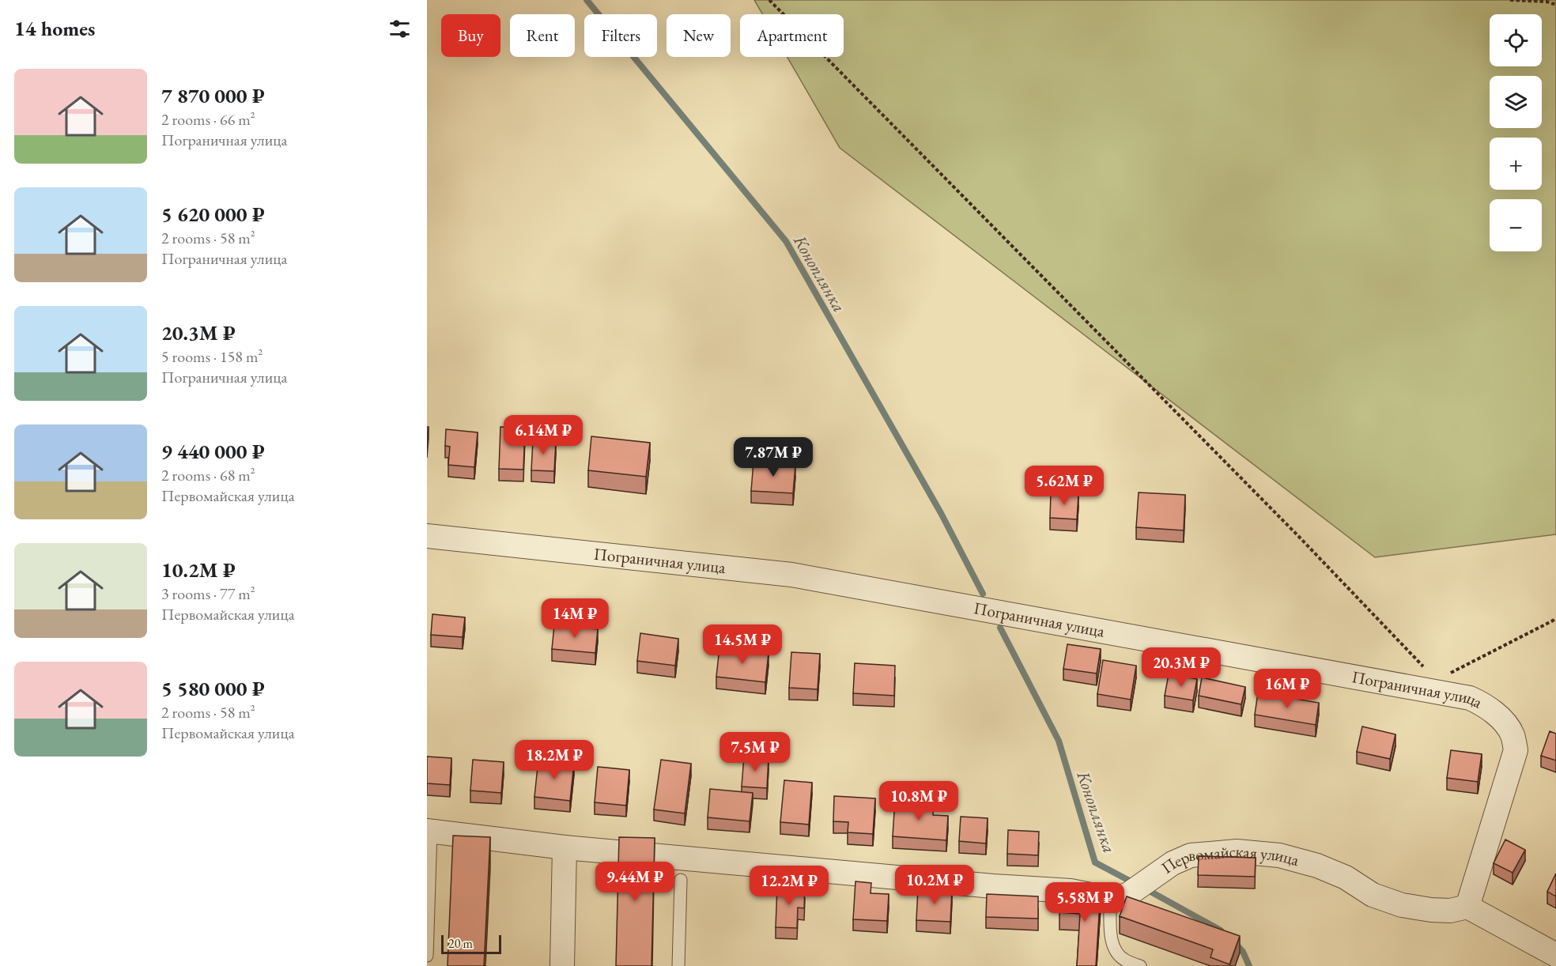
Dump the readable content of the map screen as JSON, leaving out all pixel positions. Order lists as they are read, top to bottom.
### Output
{
  "streets": {
    "street": ["Пограничная улица", "Первомайская улица"]
  },
  "crossings": [
    ["Пограничная улица", "Первомайская улица"]
  ],
  "water": ["Коноплянка"],
  "scale_bar": "20 m",
  "page": {
    "heading": "14 homes",
    "map_buttons": ["+", "−"],
    "chip": [
      "Buy",
      "Rent",
      "Filters",
      "New",
      "Apartment"
    ],
    "list": [
      {
        "name": "7 870 000 ₽",
        "note": "2 rooms · 66 m² · Пограничная улица"
      },
      {
        "name": "5 620 000 ₽",
        "note": "2 rooms · 58 m² · Пограничная улица"
      },
      {
        "name": "20.3M ₽",
        "note": "5 rooms · 158 m² · Пограничная улица"
      },
      {
        "name": "9 440 000 ₽",
        "note": "2 rooms · 68 m² · Первомайская улица"
      },
      {
        "name": "10.2M ₽",
        "note": "3 rooms · 77 m² · Первомайская улица"
      },
      {
        "name": "5 580 000 ₽",
        "note": "2 rooms · 58 m² · Первомайская улица"
      }
    ],
    "price": [
      "6.14M ₽",
      "7.87M ₽",
      "5.62M ₽",
      "14M ₽",
      "14.5M ₽",
      "20.3M ₽",
      "16M ₽",
      "7.5M ₽",
      "18.2M ₽",
      "10.8M ₽",
      "9.44M ₽",
      "10.2M ₽",
      "12.2M ₽",
      "5.58M ₽"
    ],
    "scale": "20 m"
  }
}
